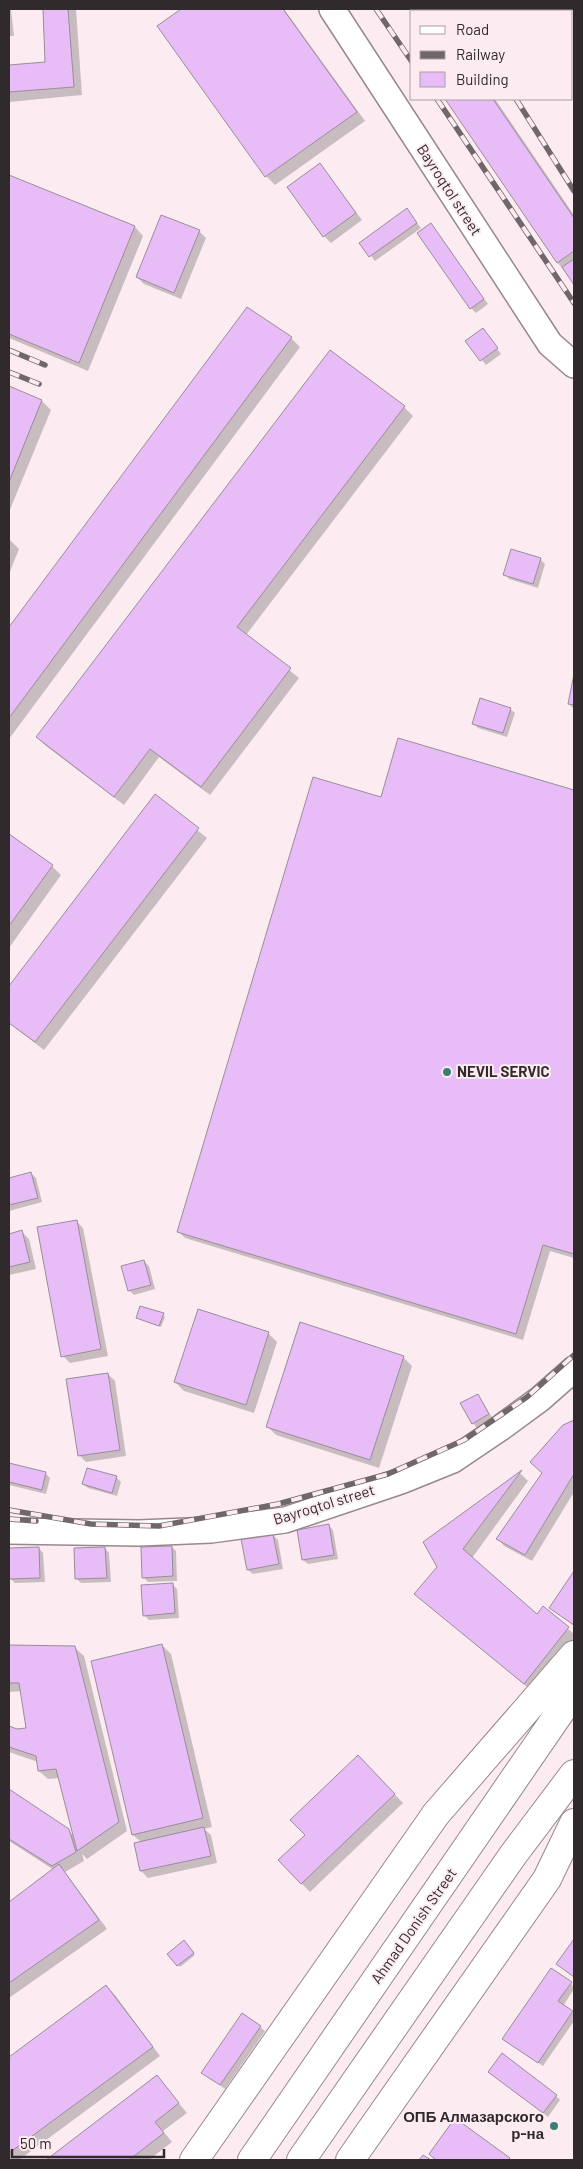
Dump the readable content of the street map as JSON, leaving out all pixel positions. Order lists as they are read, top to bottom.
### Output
{
  "streets": {
    "main road": ["Ahmad Donish Street"],
    "street": ["Bayroqtol street"]
  },
  "places": ["NEVIL SERVIC", "ОПБ Алмазарского р-на"],
  "legend": ["Road", "Railway", "Building"],
  "scale_bar": "50 m"
}
